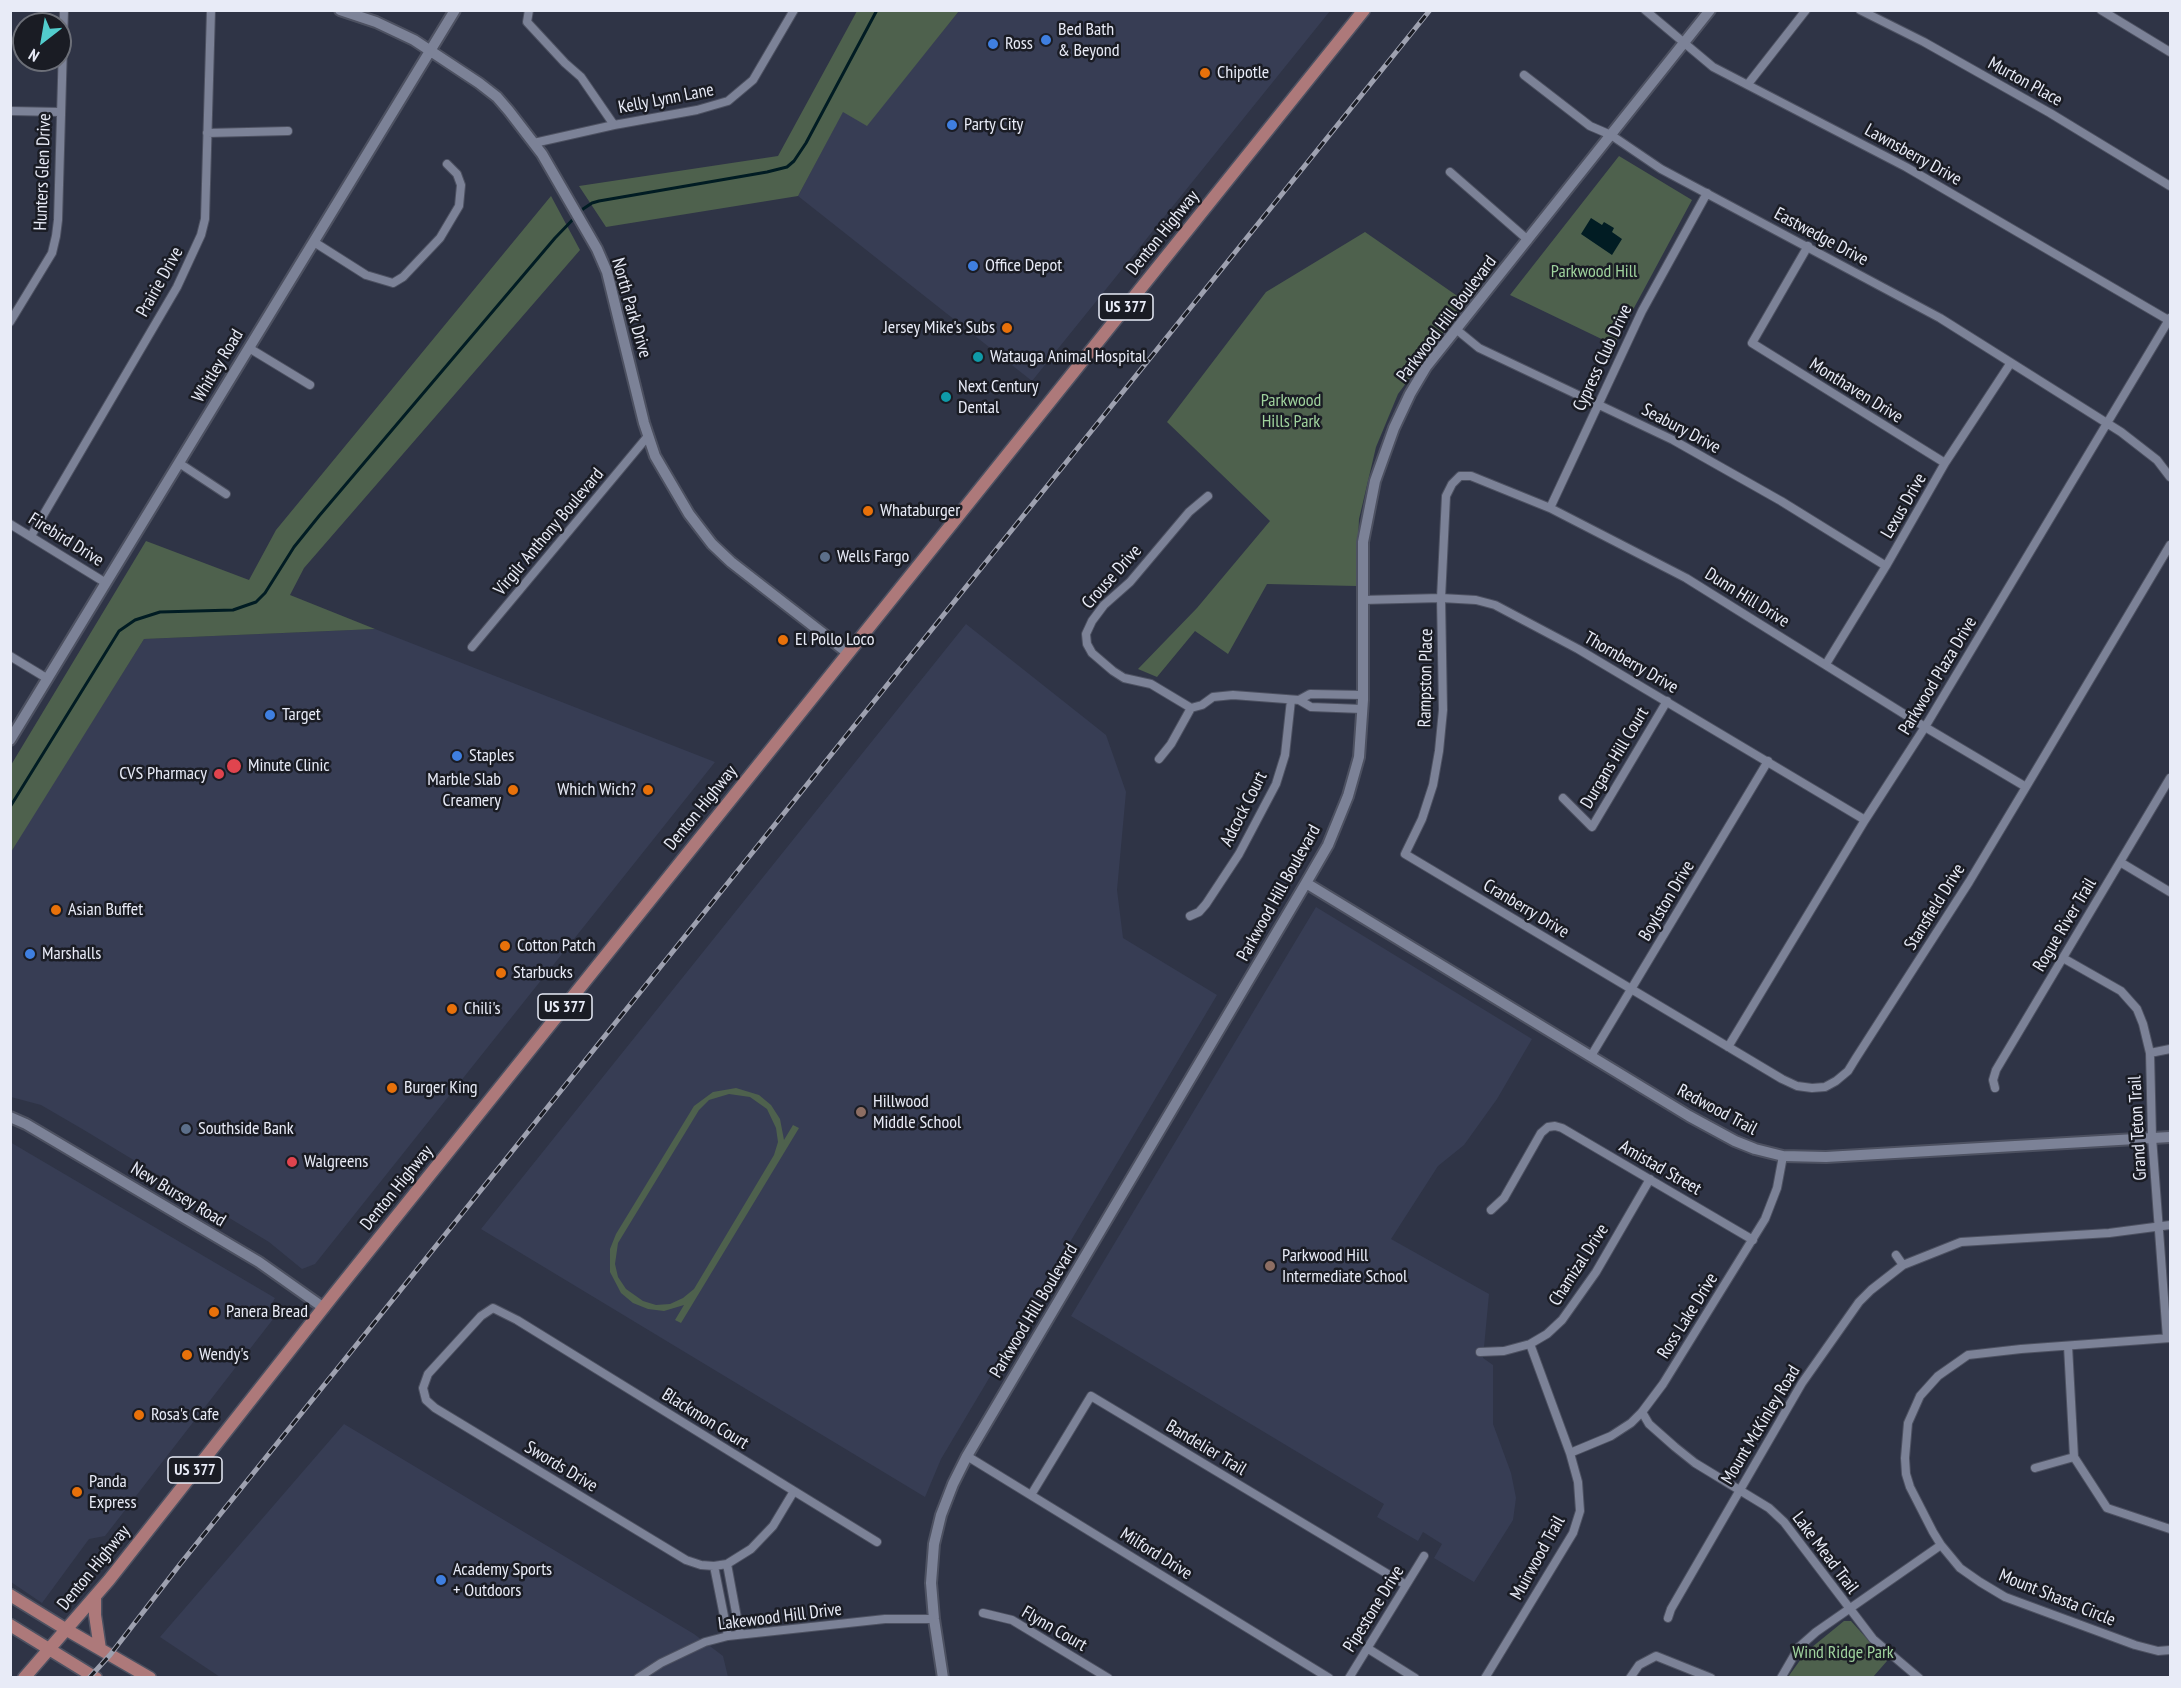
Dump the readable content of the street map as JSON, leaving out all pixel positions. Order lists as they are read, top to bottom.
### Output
{
  "streets": {
    "main road": ["Denton Highway", "US 377"],
    "street": [
      "Murton Place",
      "Kelly Lynn Lane",
      "Lawnsberry Drive",
      "Hunters Glen Drive",
      "Eastwedge Drive",
      "Prairie Drive",
      "North Park Drive",
      "Parkwood Hill Boulevard",
      "Cypress Club Drive",
      "Whitley Road",
      "Monthaven Drive",
      "Seabury Drive",
      "Lexus Drive",
      "Virgilr Anthony Boulevard",
      "Firebird Drive",
      "Crouse Drive",
      "Dunn Hill Drive",
      "Thornberry Drive",
      "Parkwood Plaza Drive",
      "Rampston Place",
      "Durgans Hill Court",
      "Adcock Court",
      "Boylston Drive",
      "Stansfield Drive",
      "Cranberry Drive",
      "Rogue River Trail",
      "Redwood Trail",
      "Grand Teton Trail",
      "Amistad Street",
      "New Bursey Road",
      "Chamizal Drive",
      "Ross Lake Drive",
      "Blackmon Court",
      "Mount McKinley Road",
      "Bandelier Trail",
      "Swords Drive",
      "Lake Mead Trail",
      "Milford Drive",
      "Muirwood Trail",
      "Mount Shasta Circle",
      "Pipestone Drive",
      "Lakewood Hill Drive",
      "Flynn Court"
    ]
  },
  "crossings": [
    ["Kelly Lynn Lane", "North Park Drive"],
    ["Lawnsberry Drive", "Parkwood Hill Boulevard"],
    ["Lawnsberry Drive", "Parkwood Plaza Drive"],
    ["Denton Highway", "US 377"],
    ["Denton Highway", "North Park Drive"],
    ["Denton Highway", "New Bursey Road"],
    ["Eastwedge Drive", "Parkwood Hill Boulevard"],
    ["Eastwedge Drive", "Cypress Club Drive"],
    ["Eastwedge Drive", "Monthaven Drive"],
    ["Eastwedge Drive", "Lexus Drive"],
    ["Eastwedge Drive", "Parkwood Plaza Drive"],
    ["Prairie Drive", "Firebird Drive"],
    ["North Park Drive", "Whitley Road"],
    ["North Park Drive", "Virgilr Anthony Boulevard"],
    ["Parkwood Hill Boulevard", "Seabury Drive"],
    ["Parkwood Hill Boulevard", "Thornberry Drive"],
    ["Parkwood Hill Boulevard", "Redwood Trail"],
    ["Parkwood Hill Boulevard", "Milford Drive"],
    ["Parkwood Hill Boulevard", "Lakewood Hill Drive"],
    ["Cypress Club Drive", "Seabury Drive"],
    ["Cypress Club Drive", "Dunn Hill Drive"],
    ["Whitley Road", "Firebird Drive"],
    ["Monthaven Drive", "Lexus Drive"],
    ["Seabury Drive", "Lexus Drive"],
    ["Lexus Drive", "Dunn Hill Drive"],
    ["Dunn Hill Drive", "Parkwood Plaza Drive"],
    ["Dunn Hill Drive", "Rampston Place"],
    ["Dunn Hill Drive", "Stansfield Drive"],
    ["Thornberry Drive", "Parkwood Plaza Drive"],
    ["Thornberry Drive", "Rampston Place"],
    ["Thornberry Drive", "Durgans Hill Court"],
    ["Thornberry Drive", "Boylston Drive"],
    ["Parkwood Plaza Drive", "Stansfield Drive"],
    ["Rampston Place", "Cranberry Drive"],
    ["Boylston Drive", "Stansfield Drive"],
    ["Boylston Drive", "Cranberry Drive"],
    ["Boylston Drive", "Redwood Trail"],
    ["Stansfield Drive", "Cranberry Drive"],
    ["Rogue River Trail", "Grand Teton Trail"],
    ["Redwood Trail", "Grand Teton Trail"],
    ["Redwood Trail", "Ross Lake Drive"],
    ["Grand Teton Trail", "Mount McKinley Road"],
    ["Grand Teton Trail", "Mount Shasta Circle"],
    ["Amistad Street", "Chamizal Drive"],
    ["Amistad Street", "Ross Lake Drive"],
    ["Chamizal Drive", "Muirwood Trail"],
    ["Ross Lake Drive", "Lake Mead Trail"],
    ["Ross Lake Drive", "Muirwood Trail"],
    ["Blackmon Court", "Swords Drive"],
    ["Mount McKinley Road", "Lake Mead Trail"],
    ["Bandelier Trail", "Milford Drive"],
    ["Bandelier Trail", "Pipestone Drive"]
  ],
  "parks": ["Parkwood Hill", "Parkwood Hills Park", "Wind Ridge Park"],
  "places": [
    "Bed Bath & Beyond",
    "Ross",
    "Chipotle",
    "Party City",
    "Office Depot",
    "Jersey Mike's Subs",
    "Watauga Animal Hospital",
    "Next Century Dental",
    "Whataburger",
    "Wells Fargo",
    "El Pollo Loco",
    "Target",
    "Staples",
    "Minute Clinic",
    "CVS Pharmacy",
    "Marble Slab Creamery",
    "Which Wich?",
    "Asian Buffet",
    "Cotton Patch",
    "Marshalls",
    "Starbucks",
    "Chili's",
    "Burger King",
    "Hillwood Middle School",
    "Southside Bank",
    "Walgreens",
    "Parkwood Hill Intermediate School",
    "Panera Bread",
    "Wendy's",
    "Rosa's Cafe",
    "Panda Express",
    "Academy Sports + Outdoors"
  ],
  "north": "bottom left"
}
